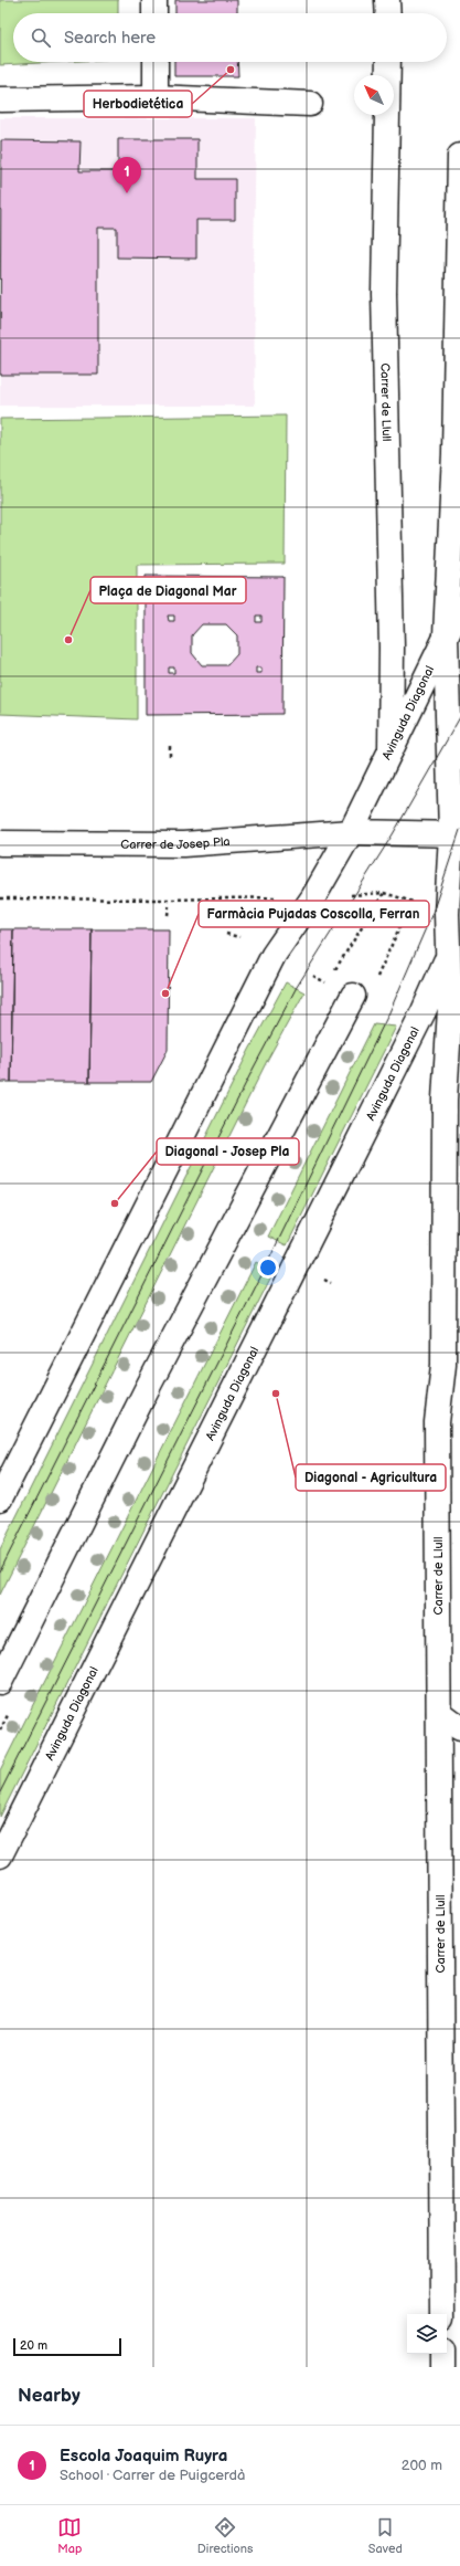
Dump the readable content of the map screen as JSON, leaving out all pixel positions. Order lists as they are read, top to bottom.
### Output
{
  "streets": {
    "street": ["Carrer de Llull", "Avinguda Diagonal", "Carrer de Josep Pla"]
  },
  "crossings": [
    ["Carrer de Llull", "Avinguda Diagonal"],
    ["Carrer de Llull", "Carrer de Josep Pla"],
    ["Avinguda Diagonal", "Carrer de Josep Pla"]
  ],
  "places": [
    "Herbodietética",
    "Plaça de Diagonal Mar",
    "Farmàcia Pujadas Coscolla, Ferran",
    "Diagonal - Josep Pla",
    "Diagonal - Agricultura"
  ],
  "scale_bar": "20 m",
  "north": "top left",
  "page": {
    "search": "Search here",
    "pins": "1",
    "scale": "20 m",
    "heading": "Nearby",
    "list": [
      {
        "mark": "1",
        "name": "Escola Joaquim Ruyra",
        "note": "School · Carrer de Puigcerdà",
        "value": "200 m"
      }
    ],
    "nav": ["Map", "Directions", "Saved"]
  }
}
